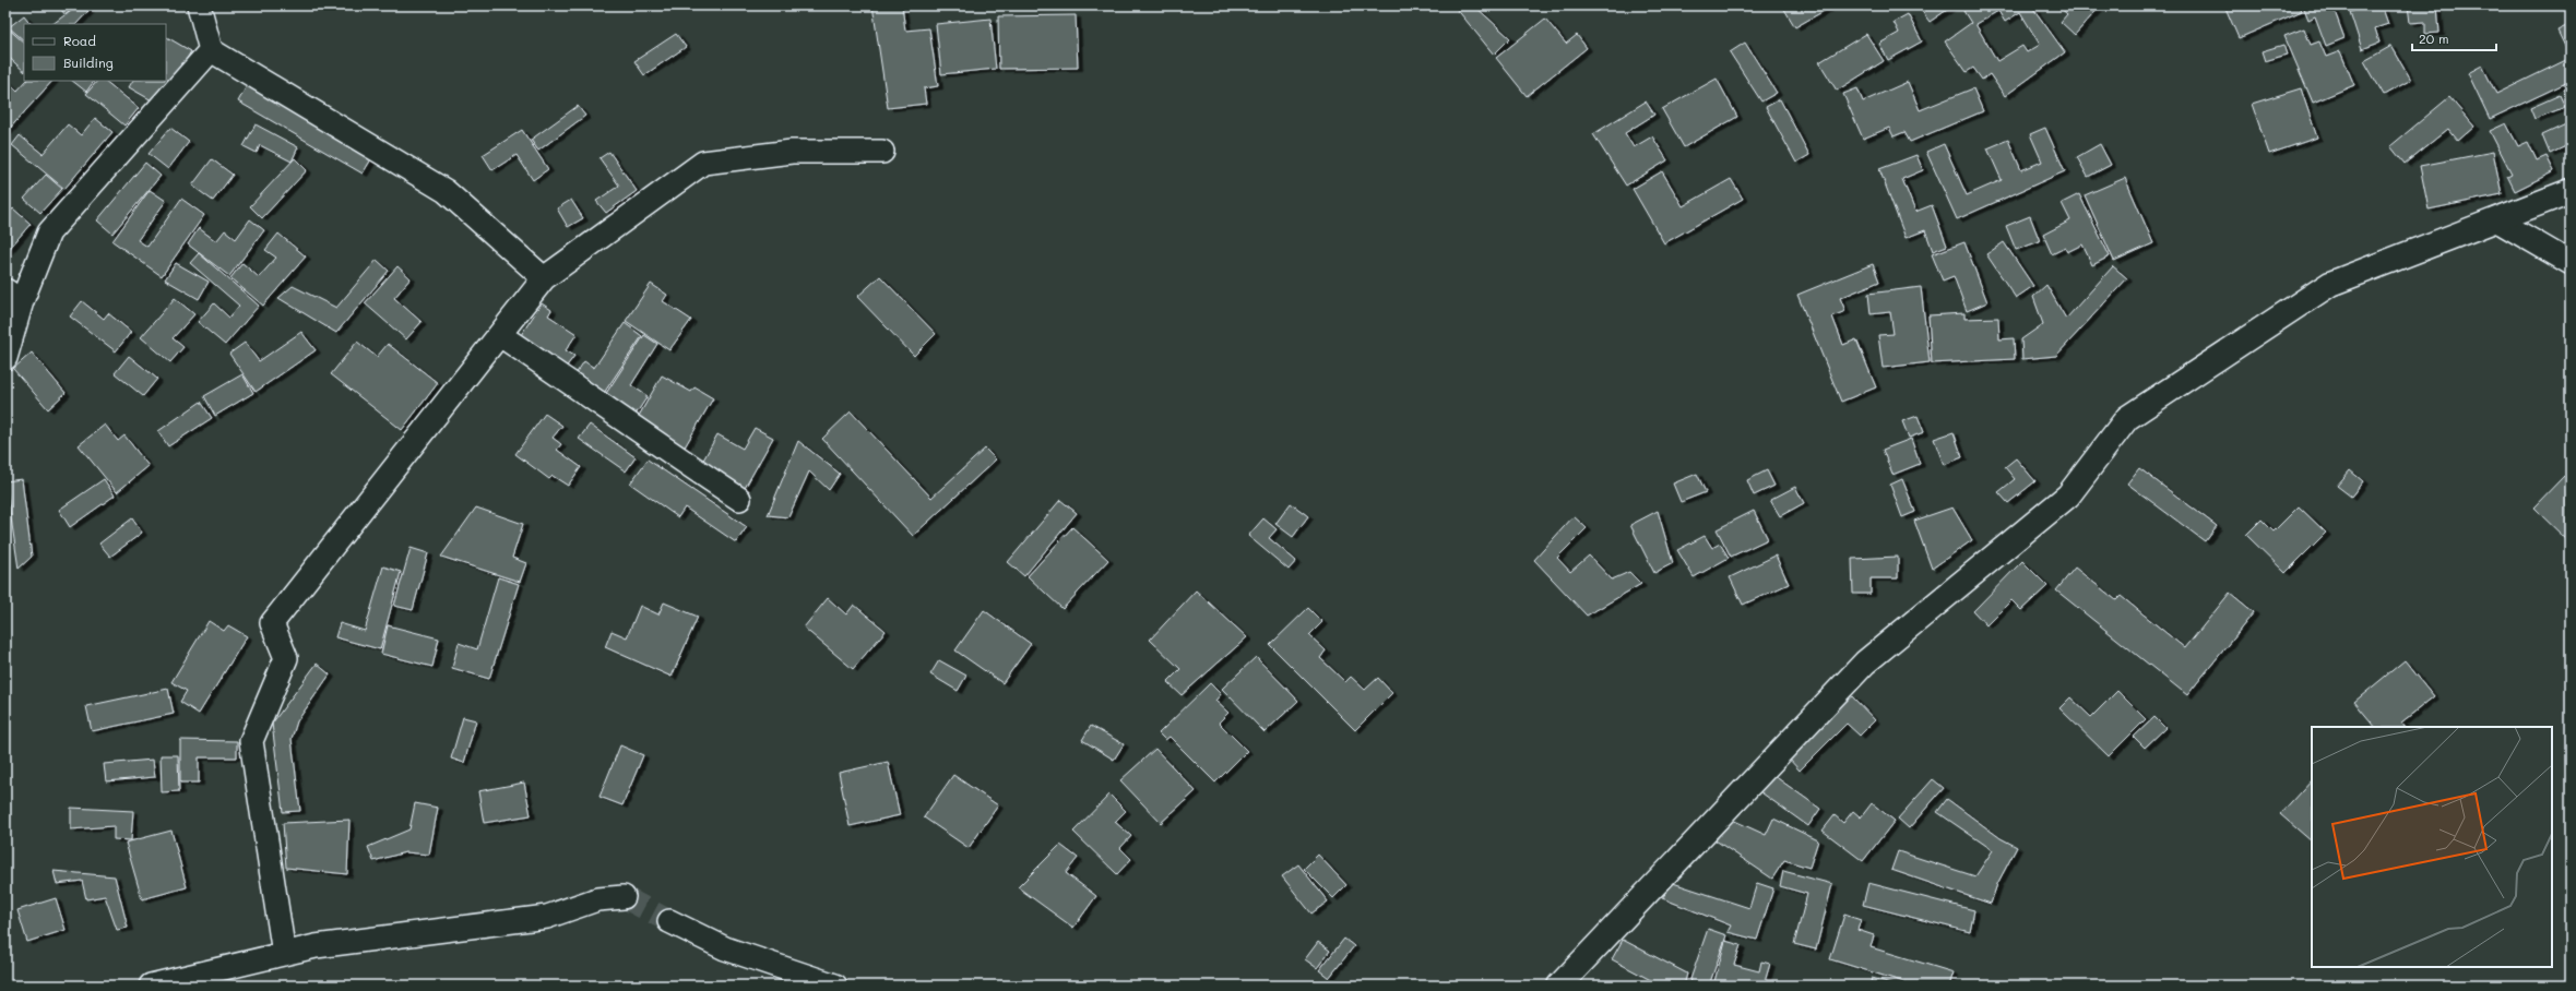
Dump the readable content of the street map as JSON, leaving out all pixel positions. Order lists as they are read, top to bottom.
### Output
{
  "legend": ["Road", "Building"],
  "scale_bar": "20 m"
}
